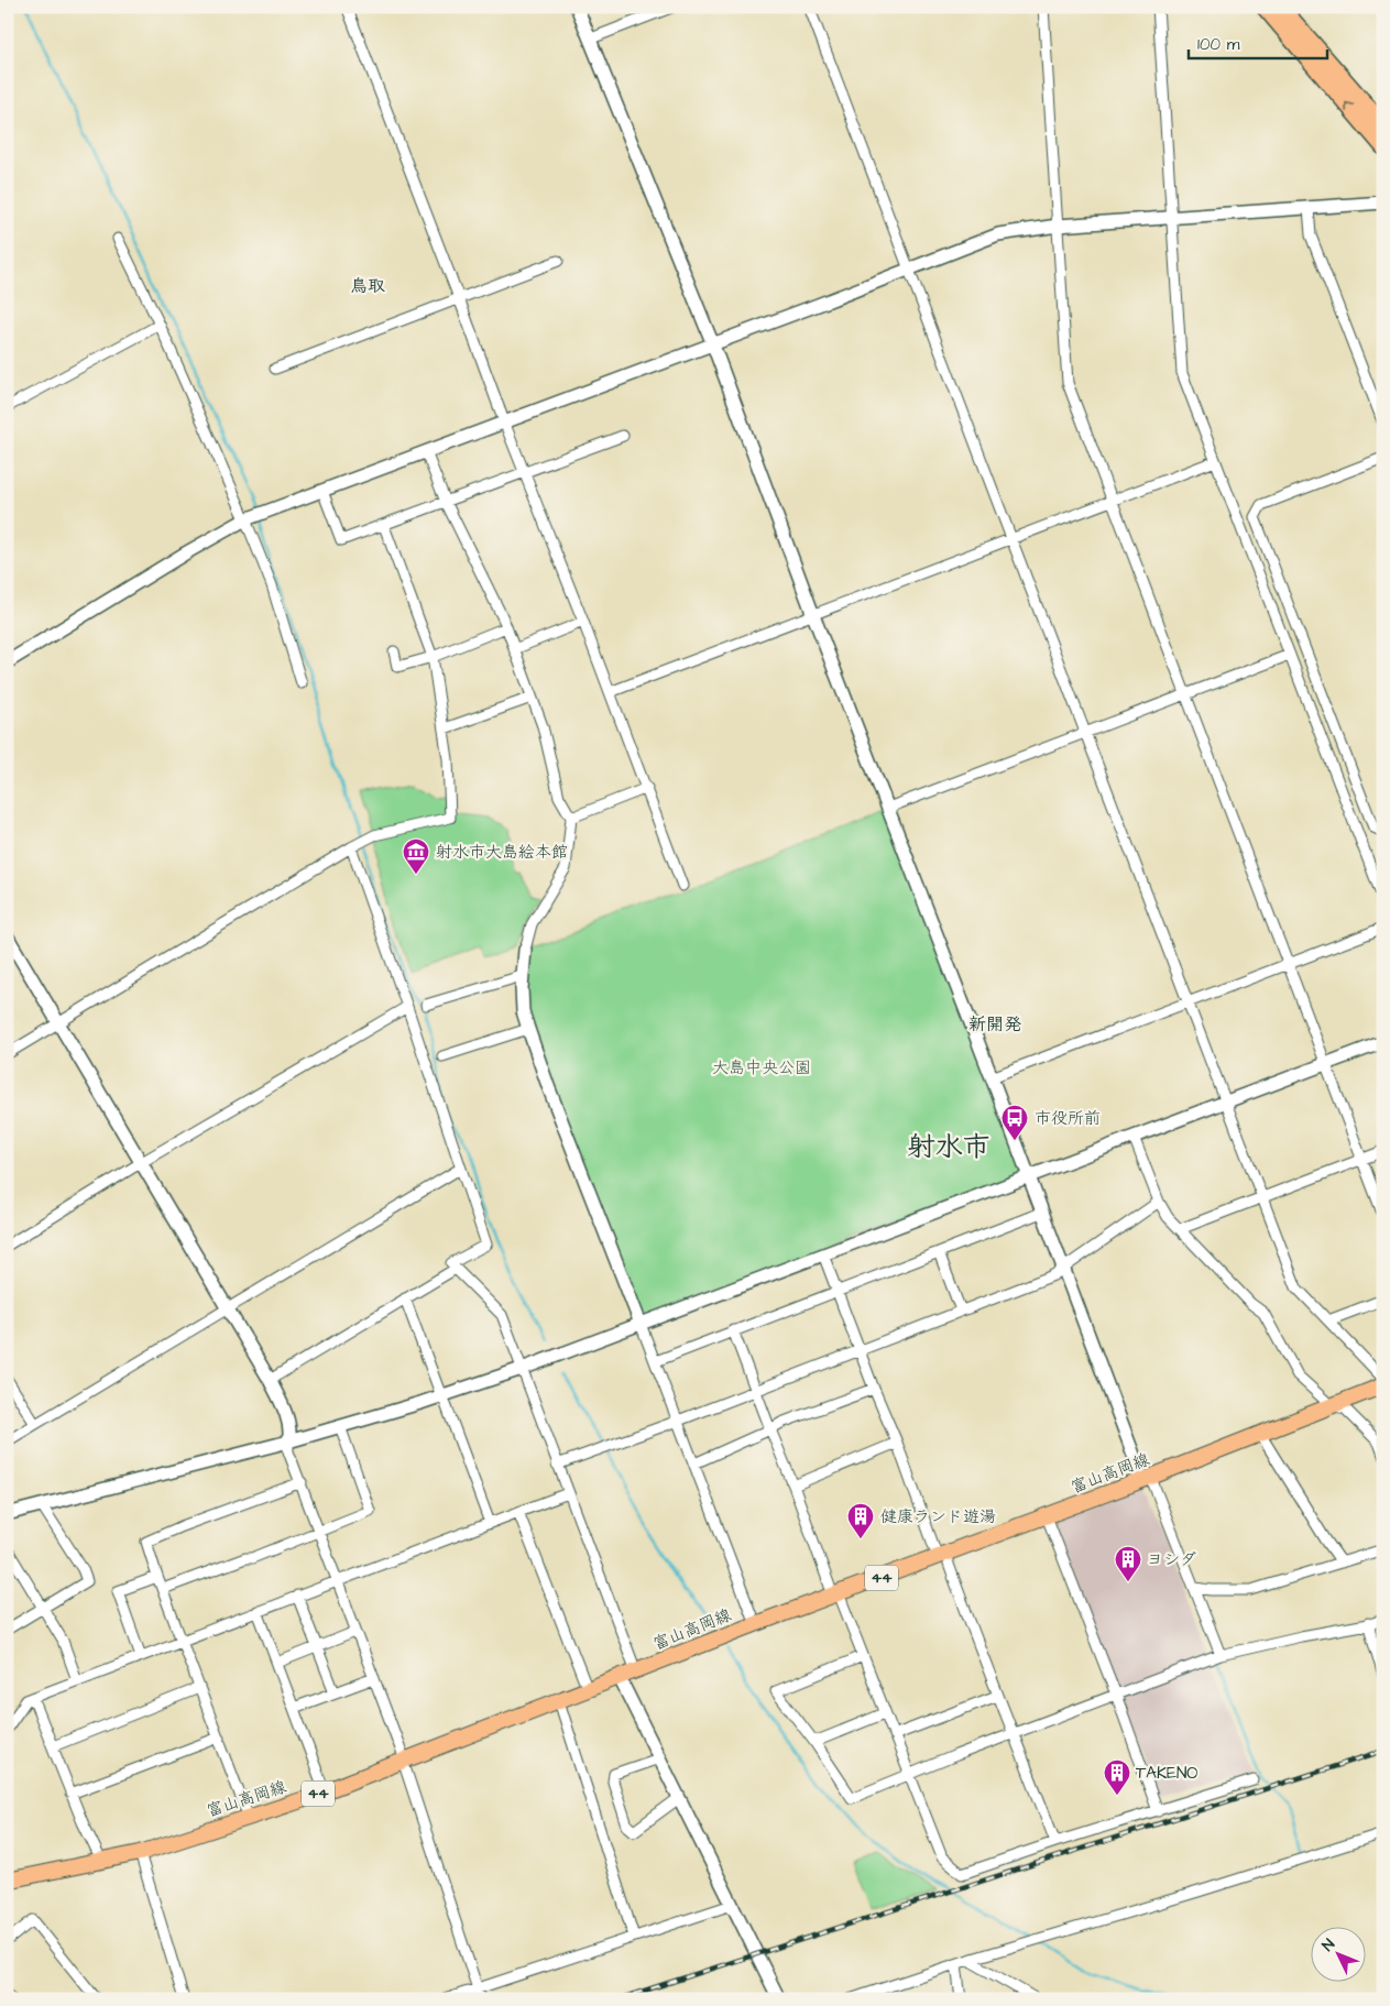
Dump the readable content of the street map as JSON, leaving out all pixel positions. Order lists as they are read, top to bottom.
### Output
{
  "streets": {
    "main road": ["富山高岡線", "44"]
  },
  "districts": ["鳥取", "新開発", "射水市"],
  "parks": ["大島中央公園"],
  "places": {
    "museum": ["射水市大島絵本館"],
    "bus stop": ["市役所前"],
    "building": ["健康ランド遊湯", "ヨシダ", "TAKENO"]
  },
  "scale_bar": "100 m",
  "north": "top left"
}
